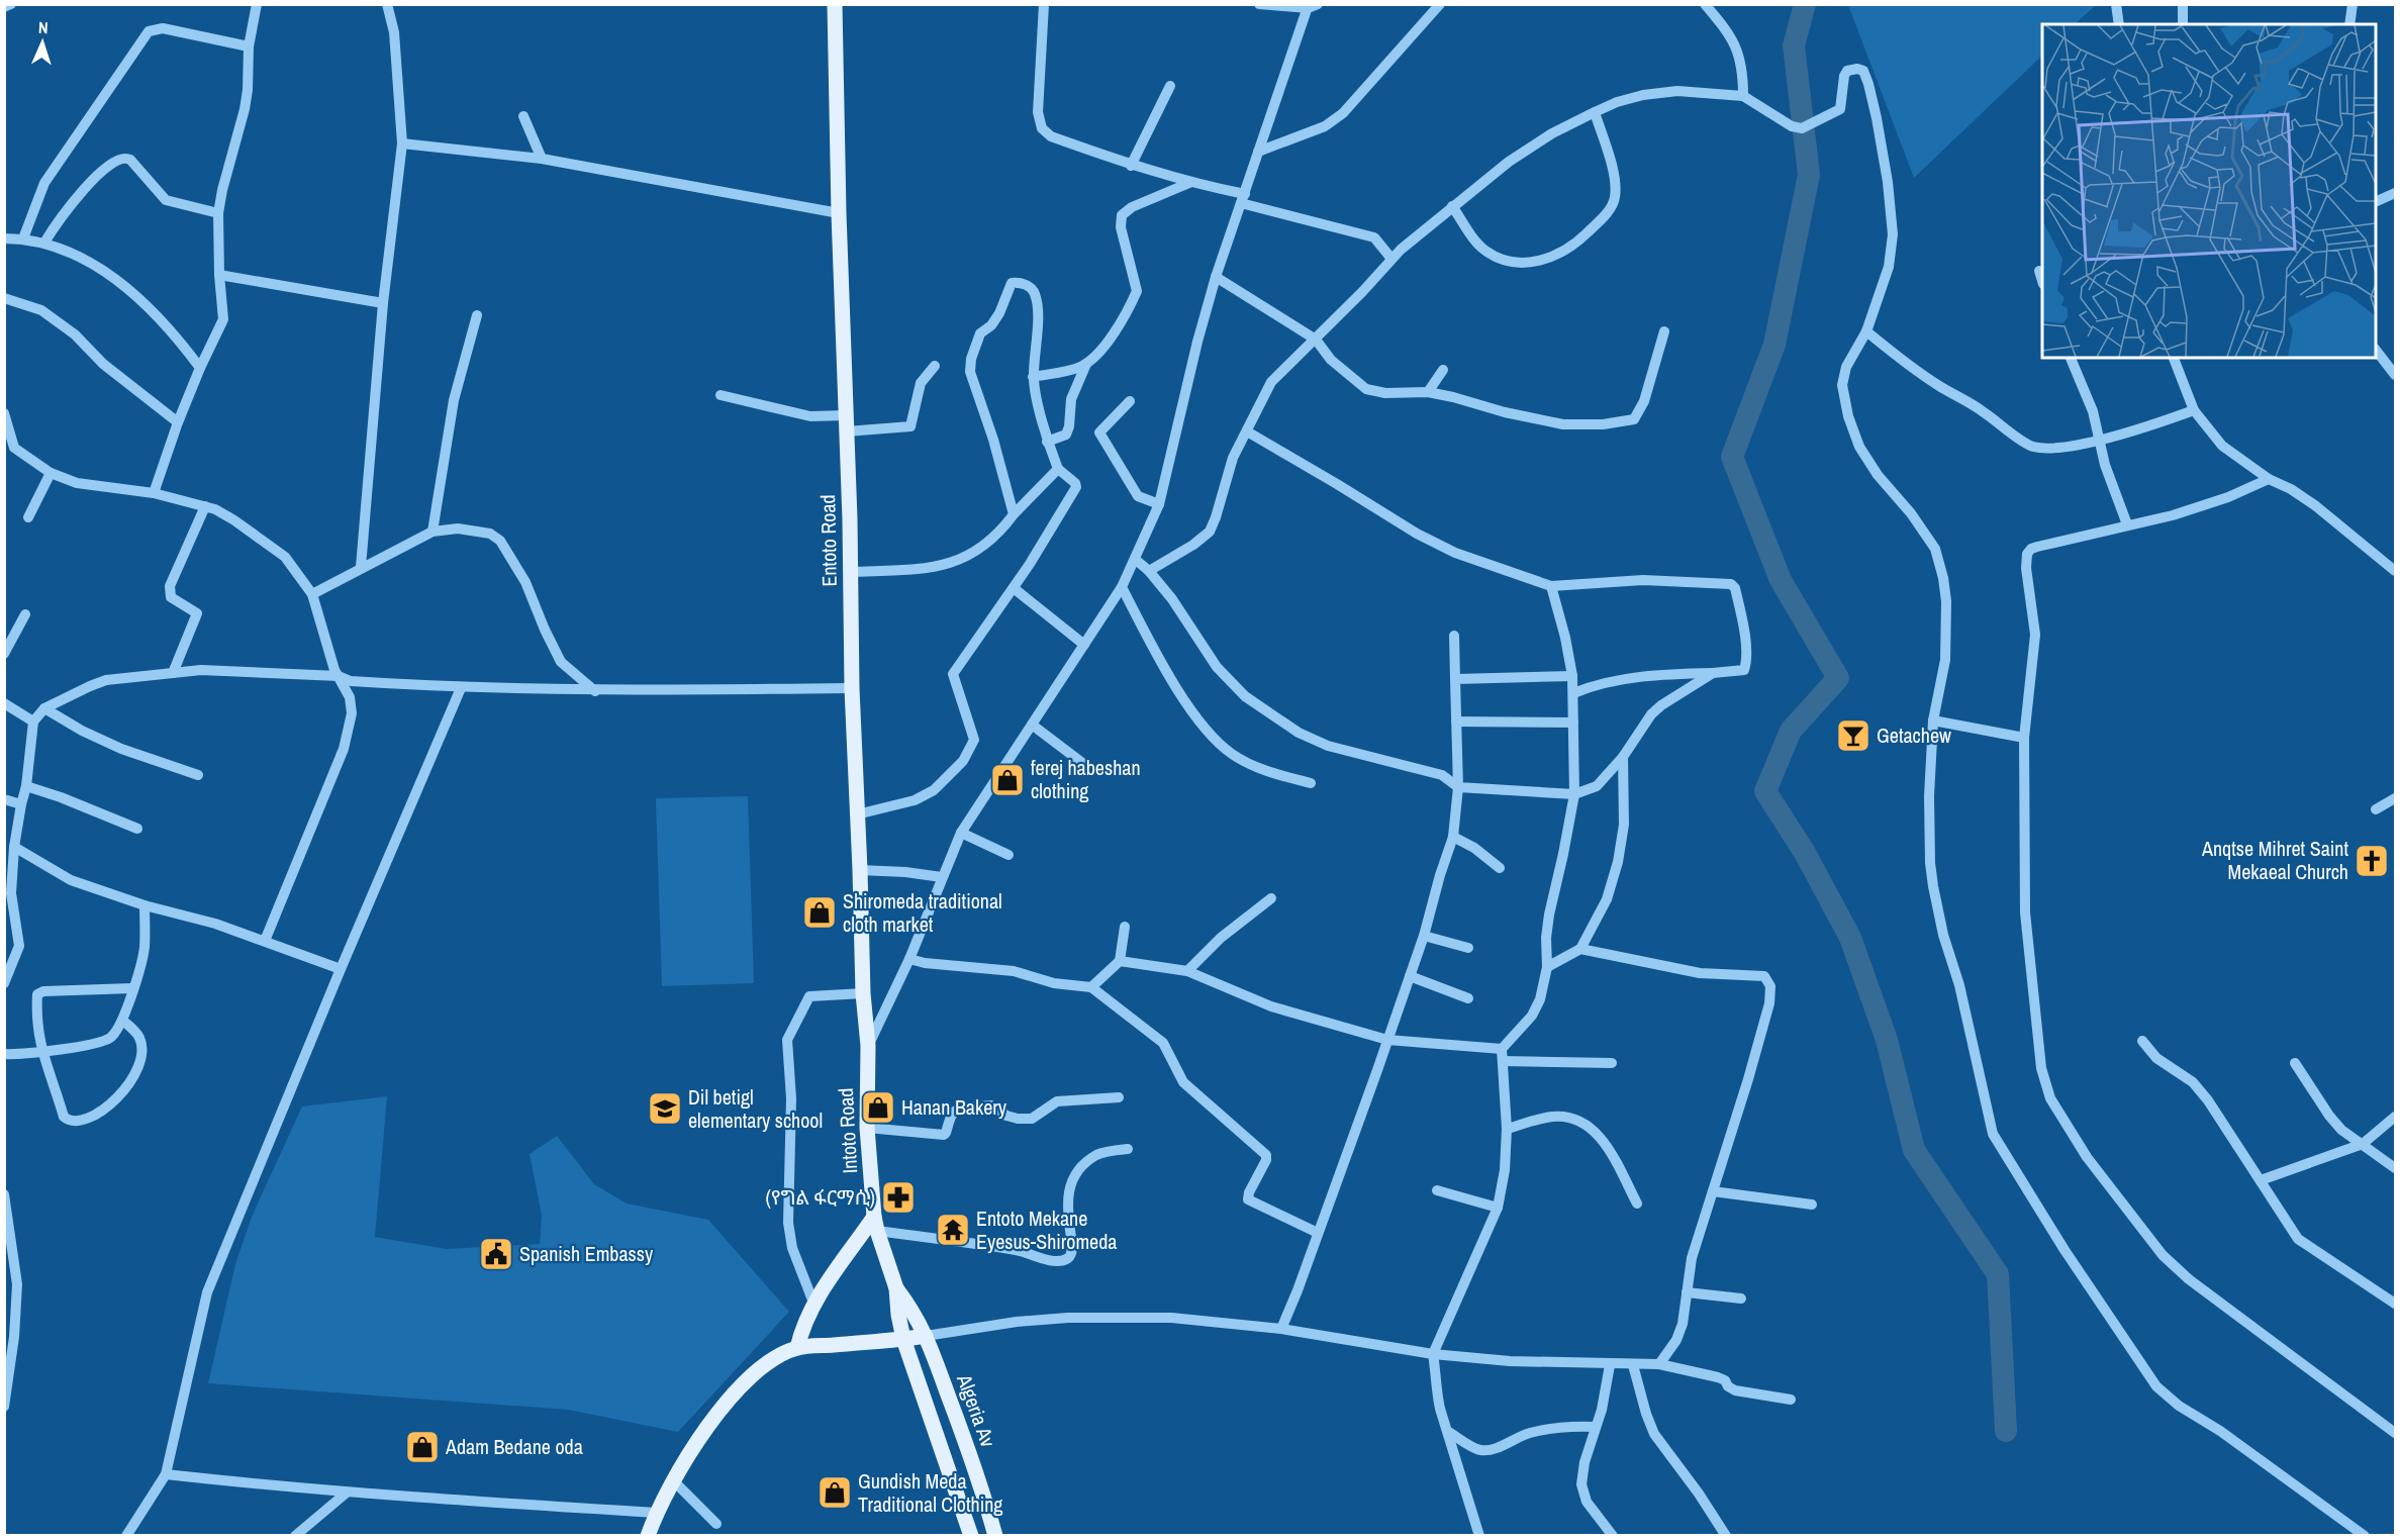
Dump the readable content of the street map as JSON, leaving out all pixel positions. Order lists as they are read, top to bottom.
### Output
{
  "streets": {
    "main road": ["Entoto Road", "Intoto Road", "Algeria Av"]
  },
  "crossings": [
    ["Entoto Road", "Intoto Road"],
    ["Intoto Road", "Algeria Av"]
  ],
  "places": {
    "bar": ["Getachew"],
    "shop": [
      "ferej habeshan clothing",
      "Shiromeda traditional cloth market",
      "Hanan Bakery",
      "Adam Bedane oda",
      "Gundish Meda Traditional Clothing"
    ],
    "church": ["Anqtse Mihret Saint Mekaeal Church"],
    "school or university": ["Dil betigl elementary school"],
    "pharmacy": ["(የግል ፋርማሲ)"],
    "temple": ["Entoto Mekane Eyesus-Shiromeda"],
    "public building": ["Spanish Embassy"]
  },
  "north": "top"
}
